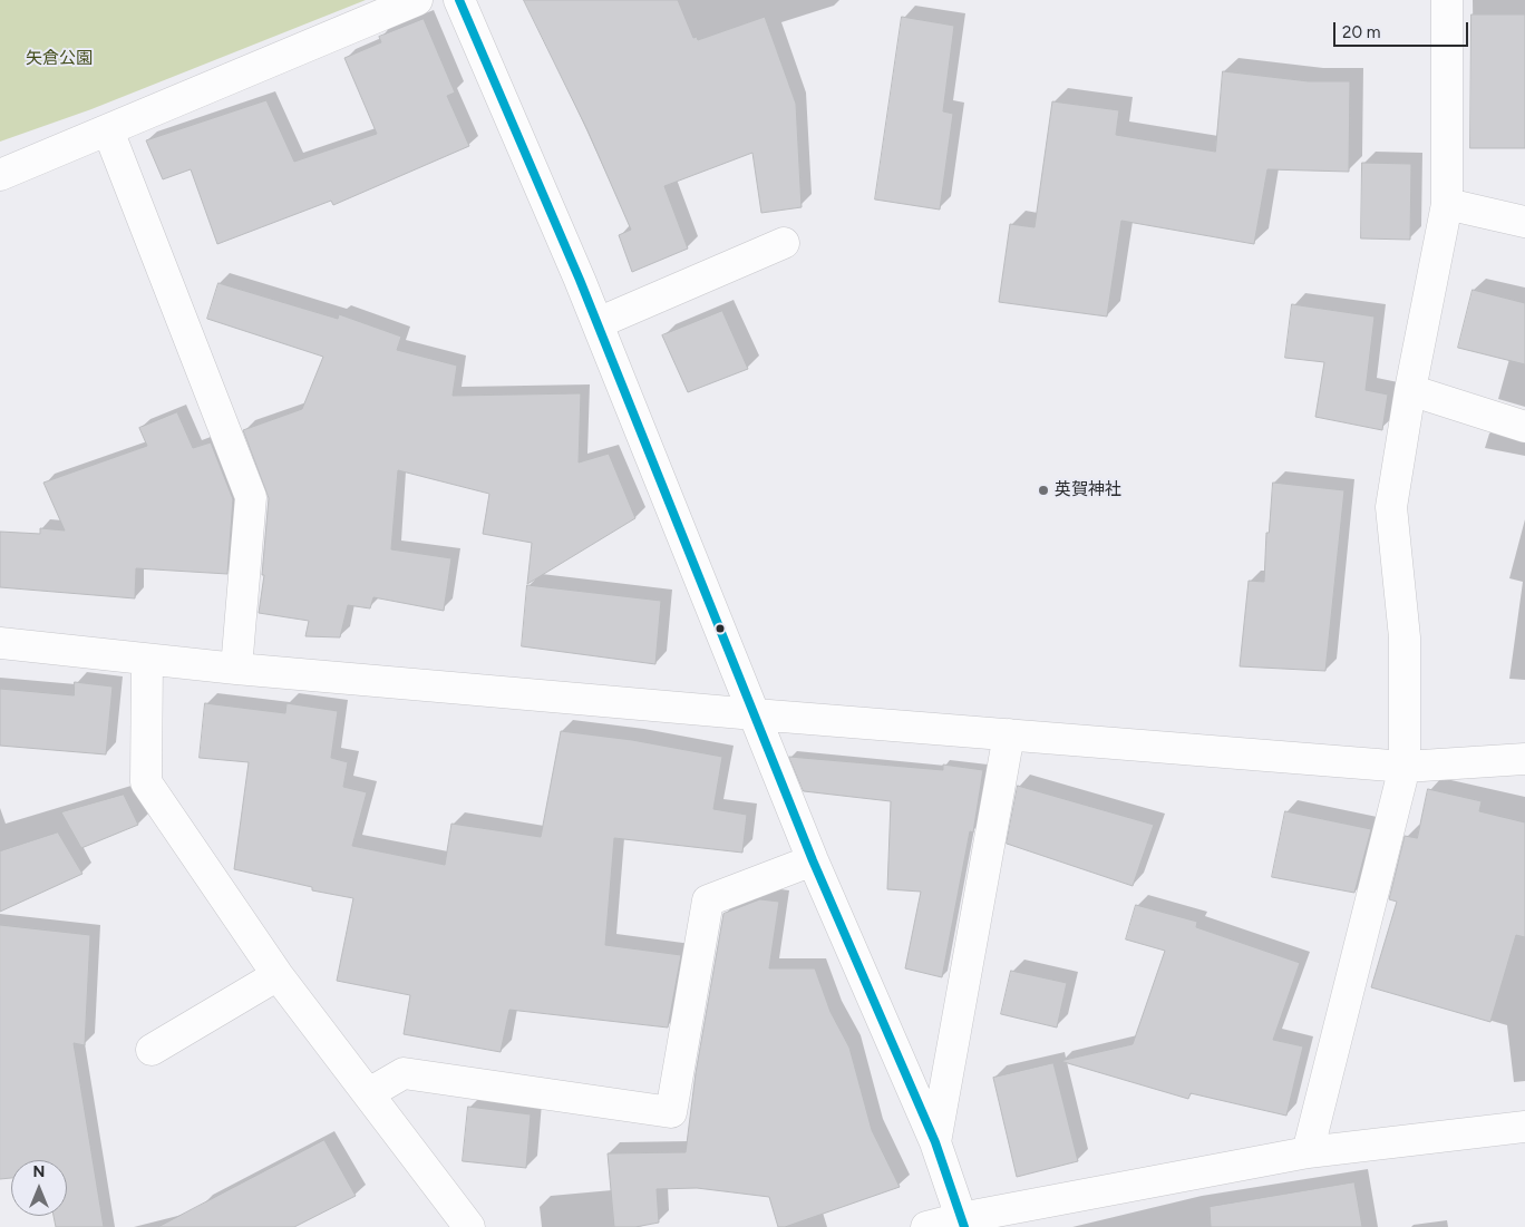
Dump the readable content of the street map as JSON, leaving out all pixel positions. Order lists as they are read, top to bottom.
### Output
{
  "parks": ["矢倉公園"],
  "places": ["英賀神社"],
  "scale_bar": "20 m",
  "north": "top"
}
